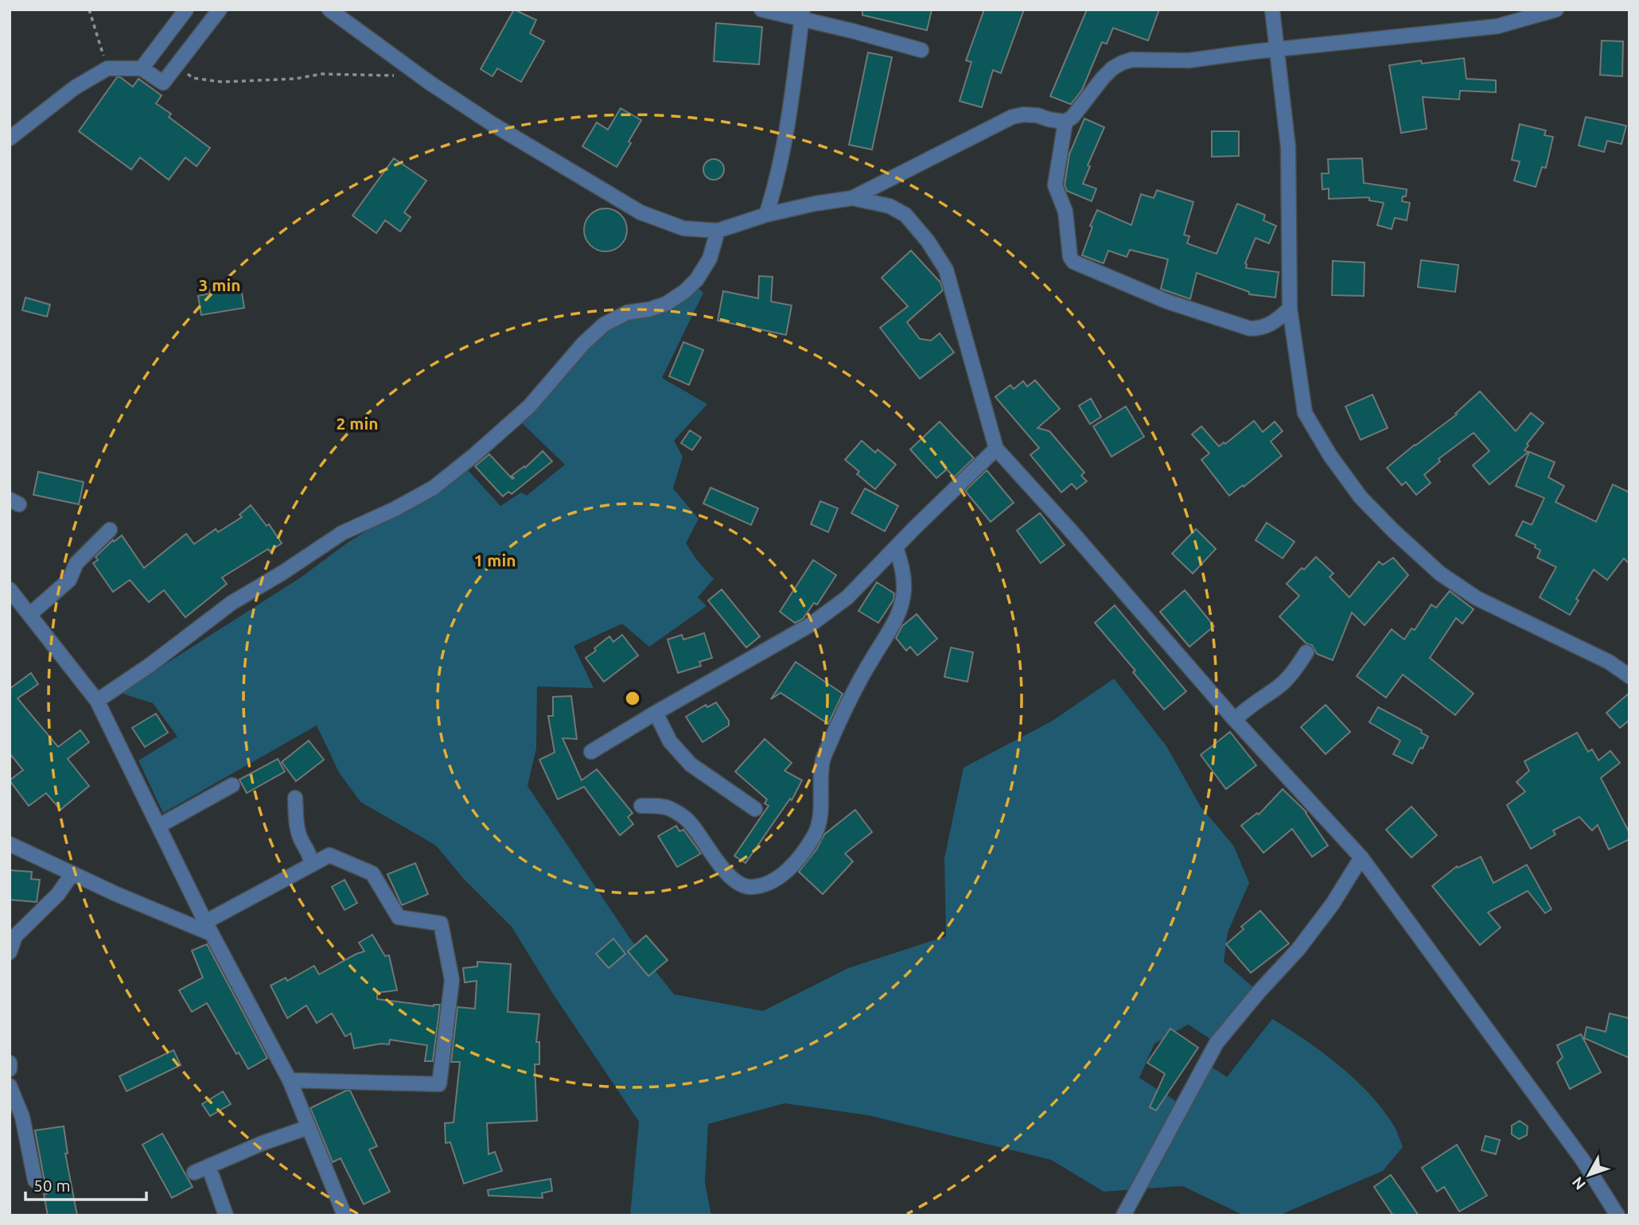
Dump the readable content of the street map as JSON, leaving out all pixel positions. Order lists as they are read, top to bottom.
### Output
{
  "scale_bar": "50 m",
  "north": "bottom left",
  "rings": ["3 min", "2 min", "1 min"]
}
